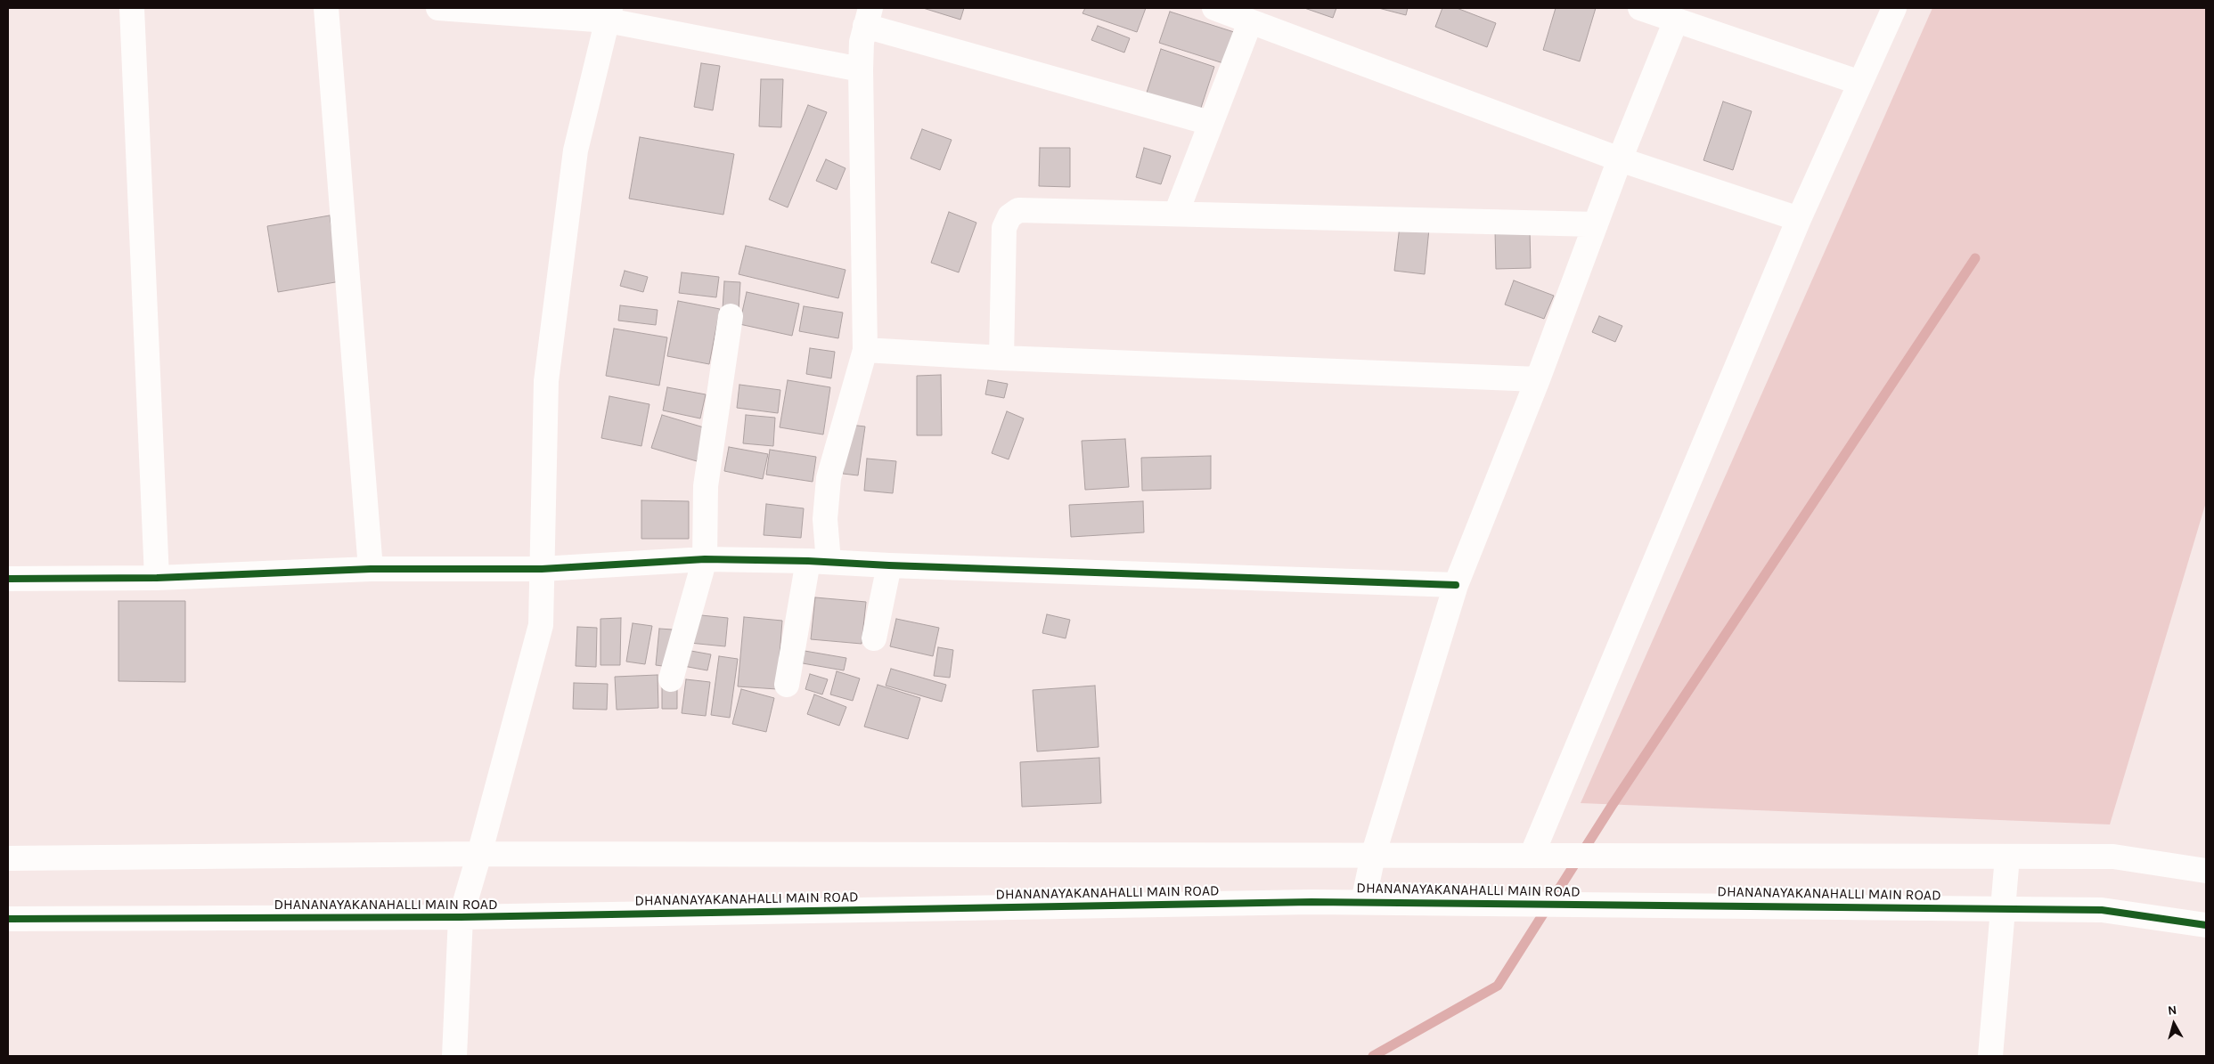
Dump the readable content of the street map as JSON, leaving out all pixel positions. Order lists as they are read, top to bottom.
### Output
{
  "streets": {
    "street": ["DHANANAYAKANAHALLI MAIN ROAD"]
  },
  "north": "top"
}
